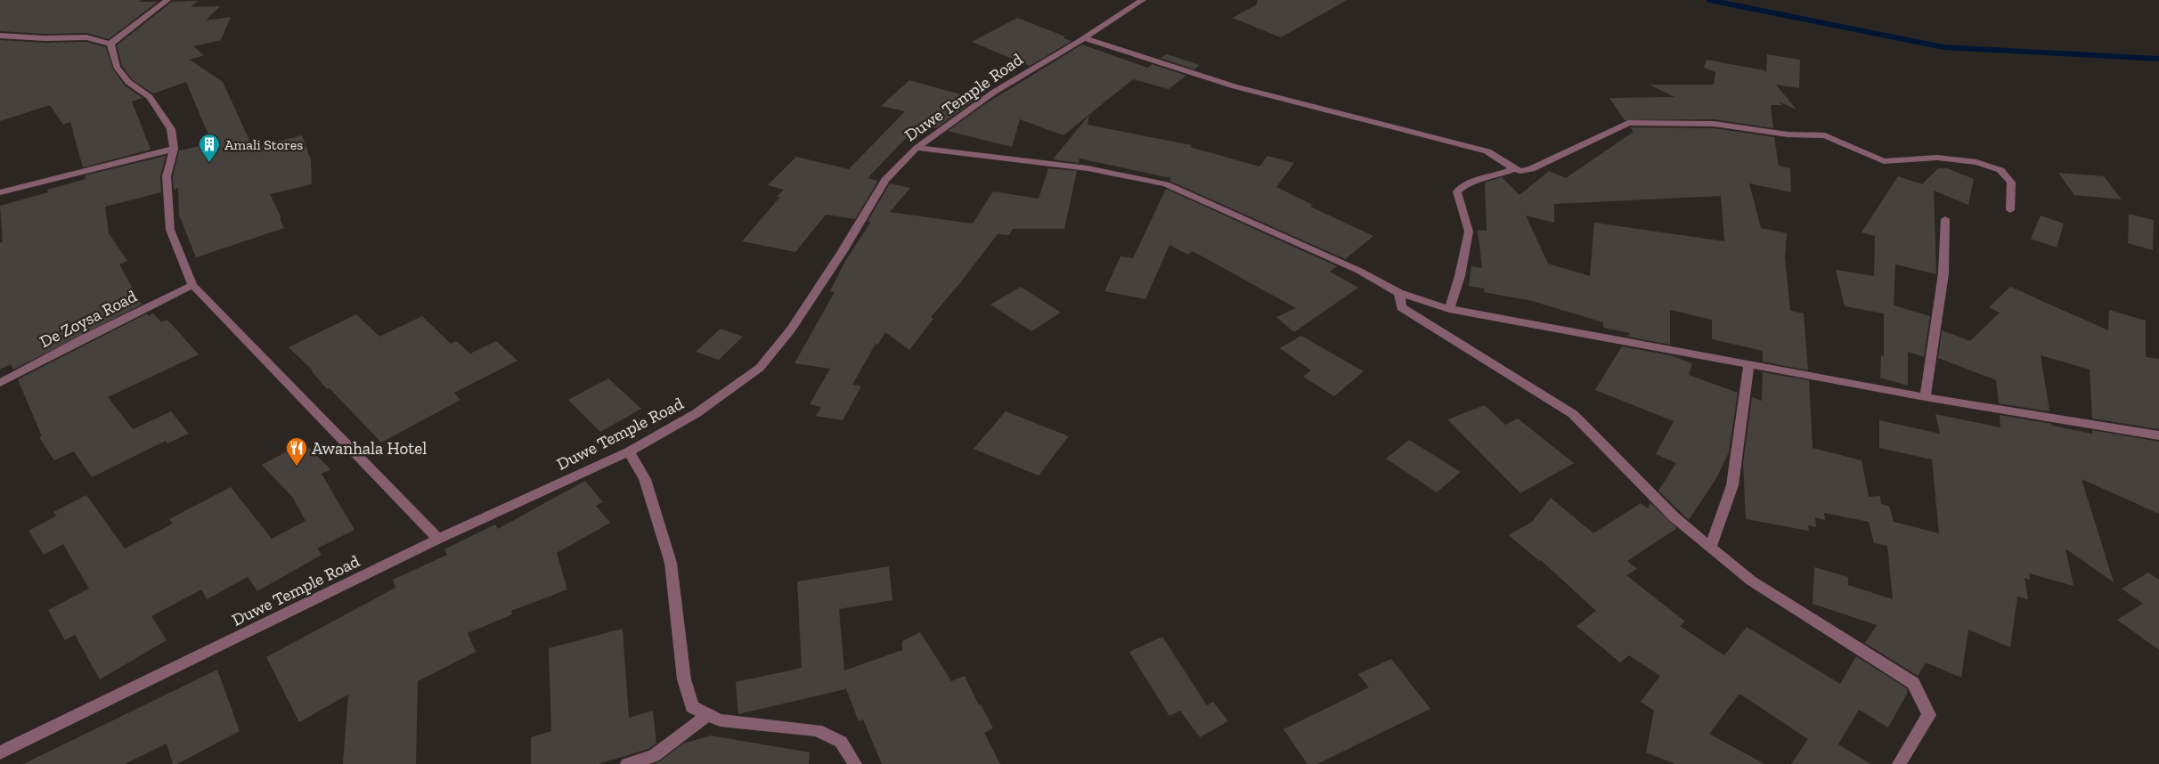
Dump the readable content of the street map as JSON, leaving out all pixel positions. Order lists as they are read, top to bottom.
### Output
{
  "streets": {
    "street": ["Duwe Temple Road", "De Zoysa Road"]
  },
  "places": {
    "building": ["Amali Stores"],
    "restaurant": ["Awanhala Hotel"]
  }
}
